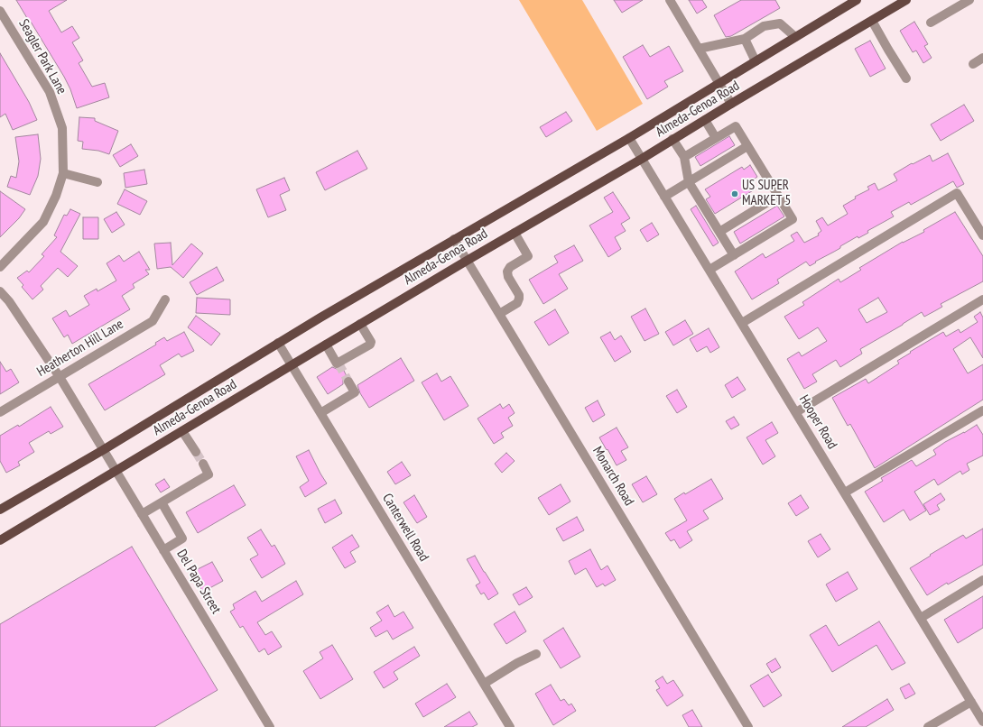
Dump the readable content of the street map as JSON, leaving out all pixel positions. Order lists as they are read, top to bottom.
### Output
{
  "streets": {
    "main road": ["Almeda-Genoa Road"],
    "street": [
      "Seagler Park Lane",
      "Heatherton Hill Lane",
      "Hooper Road",
      "Monarch Road",
      "Canterwell Road",
      "Del Papa Street"
    ]
  },
  "crossings": [
    ["Almeda-Genoa Road", "Hooper Road"],
    ["Almeda-Genoa Road", "Monarch Road"],
    ["Almeda-Genoa Road", "Canterwell Road"],
    ["Almeda-Genoa Road", "Del Papa Street"],
    ["Heatherton Hill Lane", "Del Papa Street"]
  ],
  "places": ["US SUPER MARKET 5"]
}
